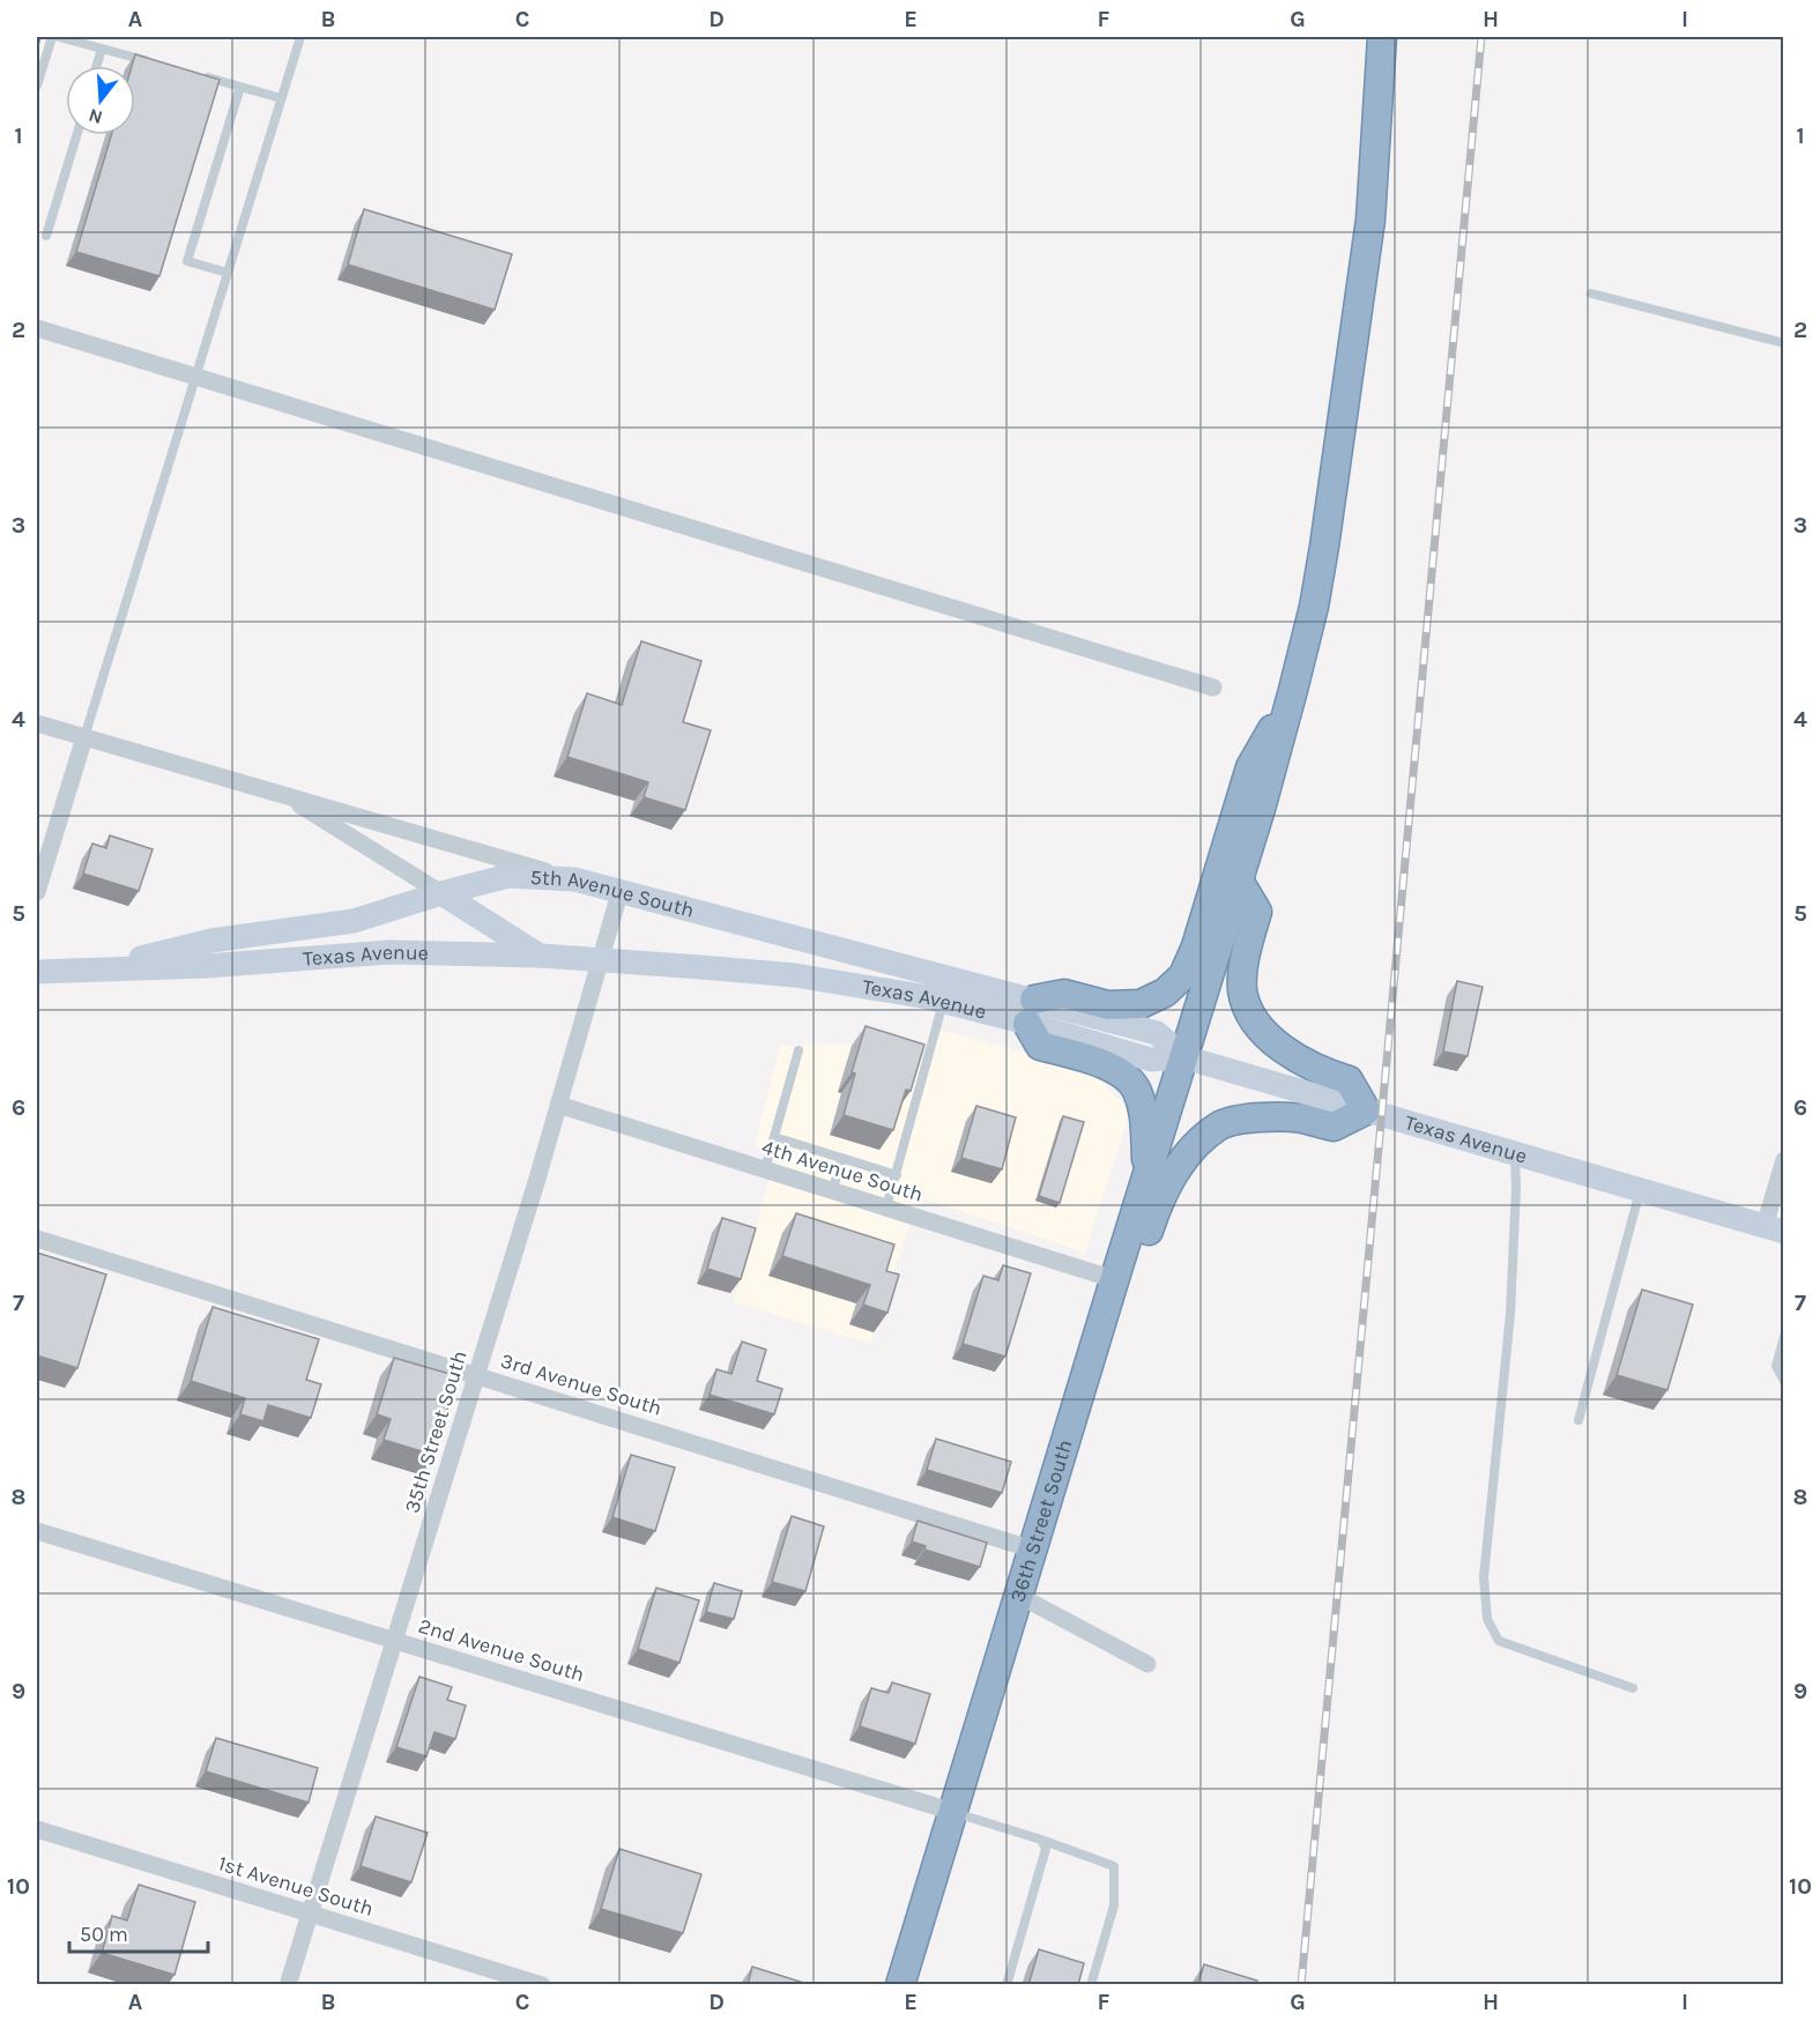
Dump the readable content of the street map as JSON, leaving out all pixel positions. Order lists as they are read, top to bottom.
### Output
{
  "streets": {
    "highway": ["36th Street South"],
    "main road": ["5th Avenue South", "Texas Avenue"],
    "street": [
      "4th Avenue South",
      "3rd Avenue South",
      "35th Street South",
      "2nd Avenue South",
      "1st Avenue South"
    ]
  },
  "crossings": [
    ["5th Avenue South", "Texas Avenue"],
    ["5th Avenue South", "35th Street South"],
    ["5th Avenue South", "36th Street South"],
    ["Texas Avenue", "35th Street South"],
    ["Texas Avenue", "36th Street South"],
    ["4th Avenue South", "35th Street South"],
    ["4th Avenue South", "36th Street South"],
    ["3rd Avenue South", "35th Street South"],
    ["3rd Avenue South", "36th Street South"],
    ["35th Street South", "2nd Avenue South"],
    ["35th Street South", "1st Avenue South"],
    ["36th Street South", "2nd Avenue South"]
  ],
  "scale_bar": "50 m",
  "north": "bottom",
  "grid": {
    "columns": [
      "A",
      "B",
      "C",
      "D",
      "E",
      "F",
      "G",
      "H",
      "I"
    ],
    "rows": [
      "1",
      "2",
      "3",
      "4",
      "5",
      "6",
      "7",
      "8",
      "9",
      "10"
    ]
  }
}
